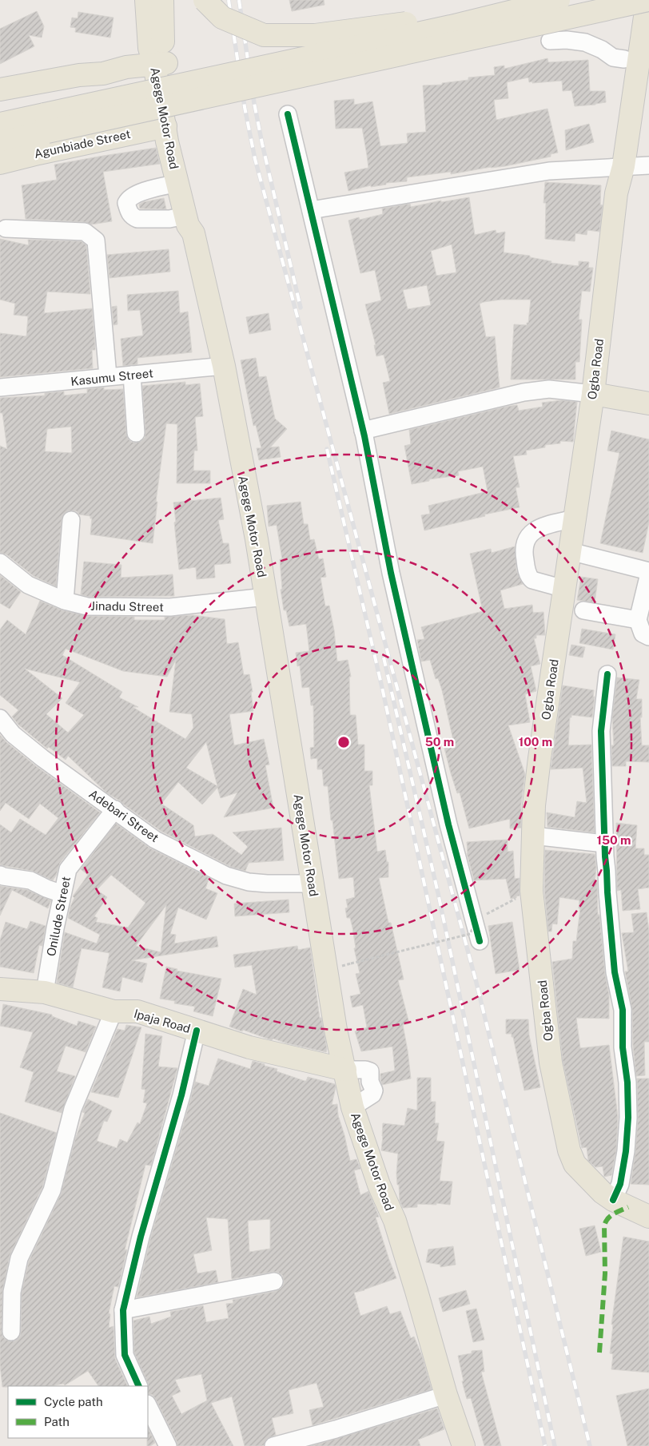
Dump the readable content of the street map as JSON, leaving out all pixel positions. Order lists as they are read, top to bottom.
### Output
{
  "streets": {
    "main road": [
      "Agege Motor Road",
      "Agunbiade Street",
      "Ogba Road",
      "Ipaja Road"
    ],
    "street": [
      "Kasumu Street",
      "Jinadu Street",
      "Adebari Street",
      "Onilude Street"
    ]
  },
  "crossings": [
    ["Agege Motor Road", "Agunbiade Street"],
    ["Agege Motor Road", "Kasumu Street"],
    ["Agege Motor Road", "Jinadu Street"],
    ["Agege Motor Road", "Adebari Street"],
    ["Agege Motor Road", "Ipaja Road"],
    ["Adebari Street", "Onilude Street"],
    ["Onilude Street", "Ipaja Road"]
  ],
  "legend": ["Cycle path", "Path"],
  "rings": ["50 m", "100 m", "150 m"]
}
